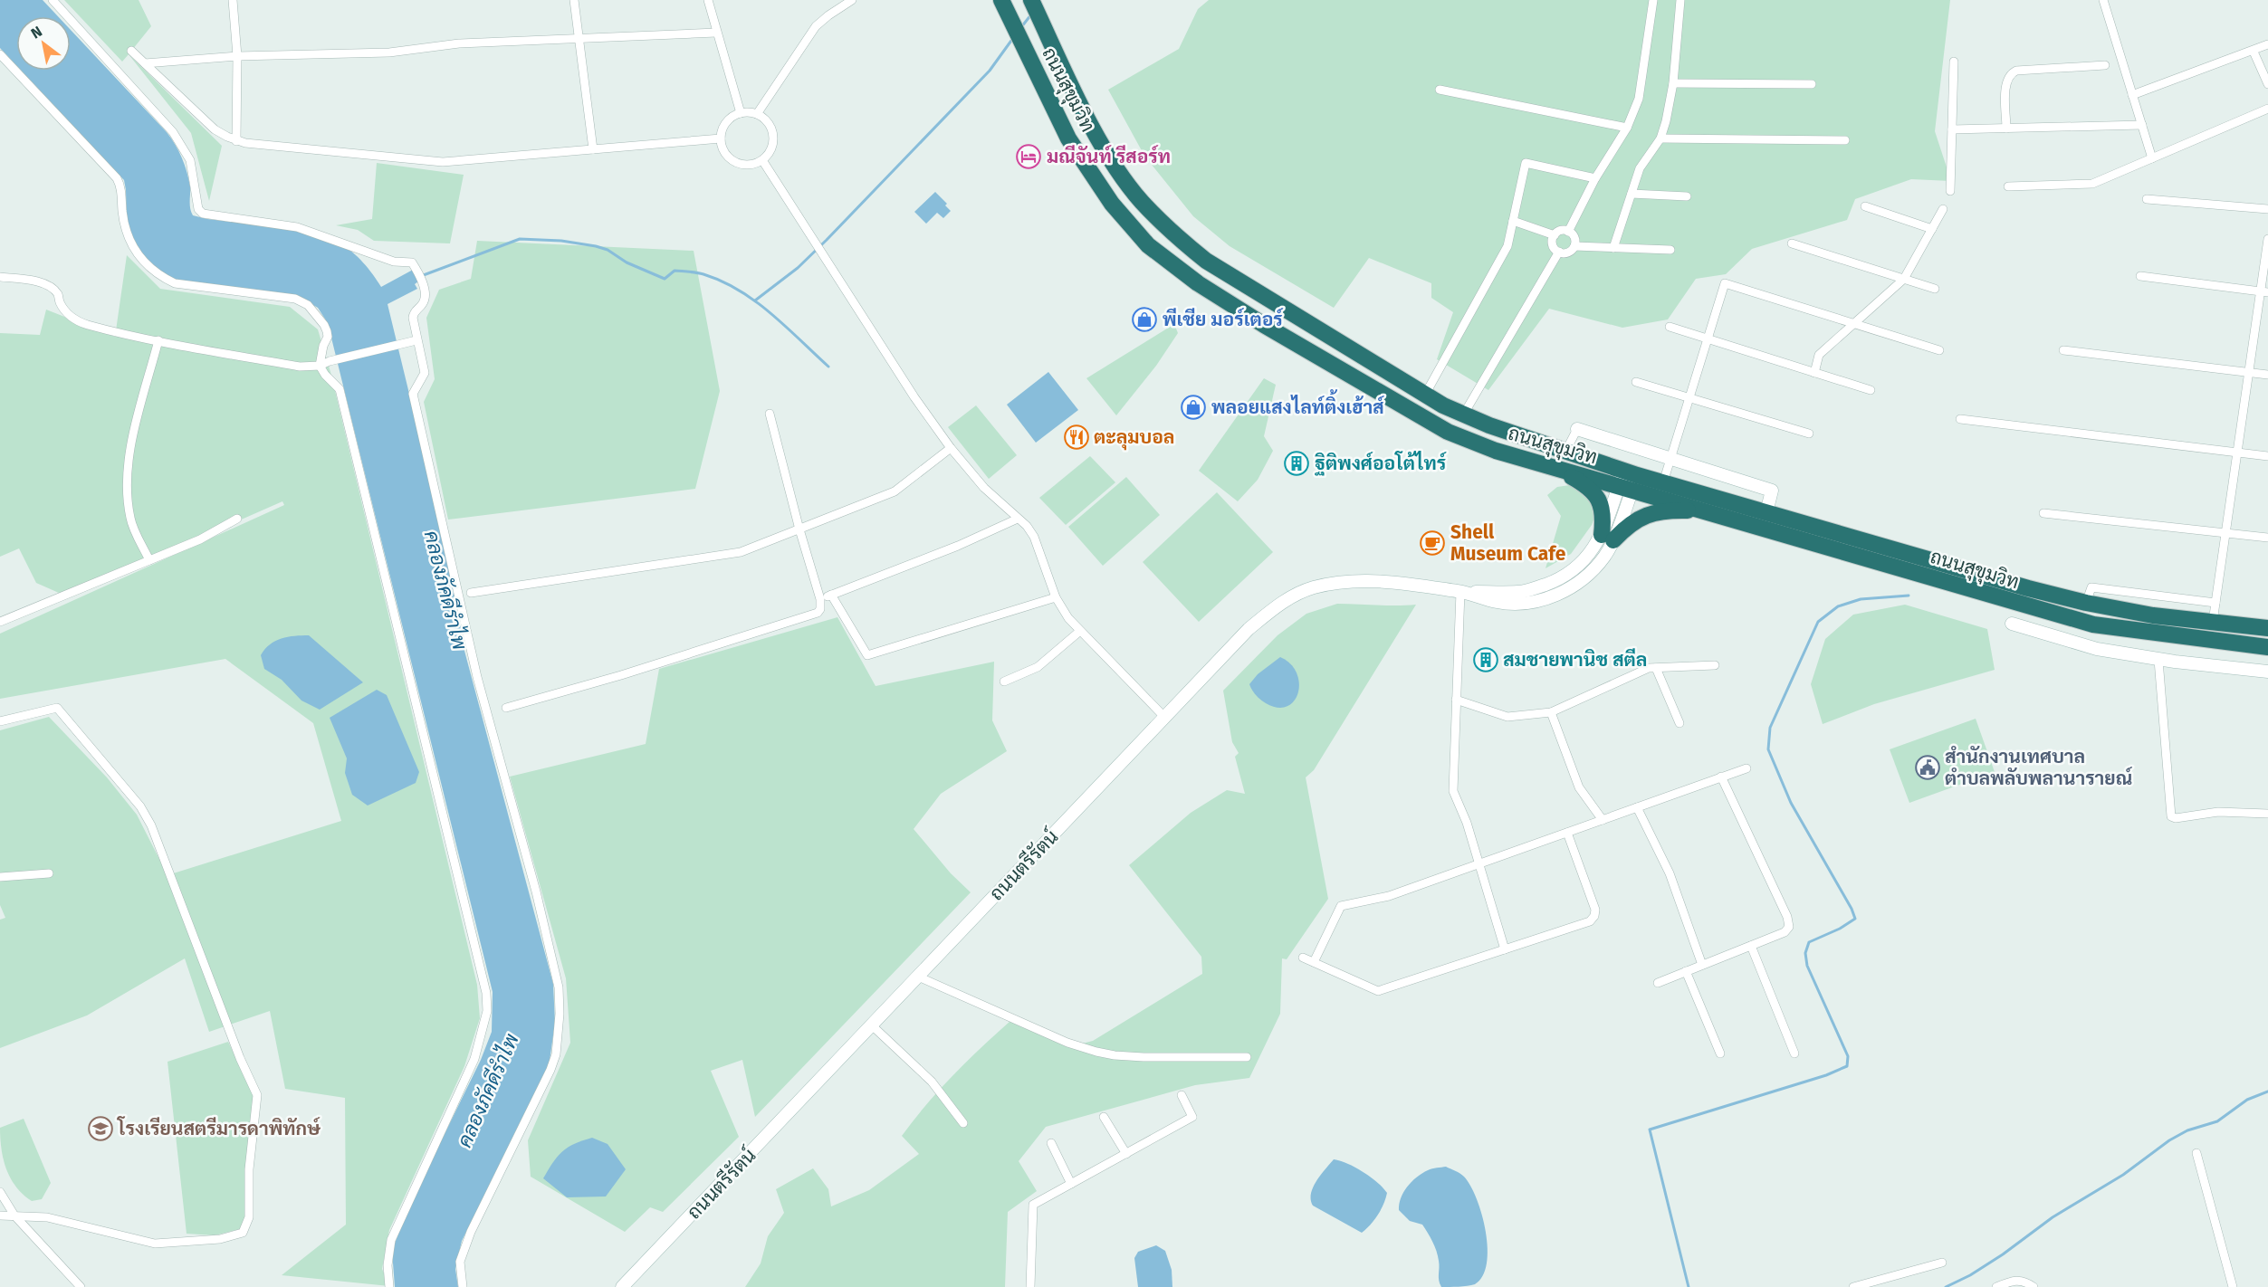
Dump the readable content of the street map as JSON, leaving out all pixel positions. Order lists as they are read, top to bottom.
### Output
{
  "streets": {
    "highway": ["ถนนสุขุมวิท"],
    "main road": ["ถนนตรีรัตน์"]
  },
  "crossings": [
    ["ถนนสุขุมวิท", "ถนนตรีรัตน์"]
  ],
  "water": ["คลองภัคดีรำไพ"],
  "places": {
    "hotel": ["มณีจันท์ รีสอร์ท"],
    "shop": ["พีเชีย มอร์เตอร์", "พลอยแสงไลท์ติ้งเฮ้าส์"],
    "restaurant": ["ตะลุมบอล"],
    "building": ["ฐิติพงศ์ออโต้ไทร์", "สมชายพานิช สตีล"],
    "cafe": ["Shell Museum Cafe"],
    "public building": ["สำนักงานเทศบาล ตำบลพลับพลานารายณ์"],
    "school or university": ["โรงเรียนสตรีมารดาพิทักษ์"]
  },
  "north": "top left"
}
